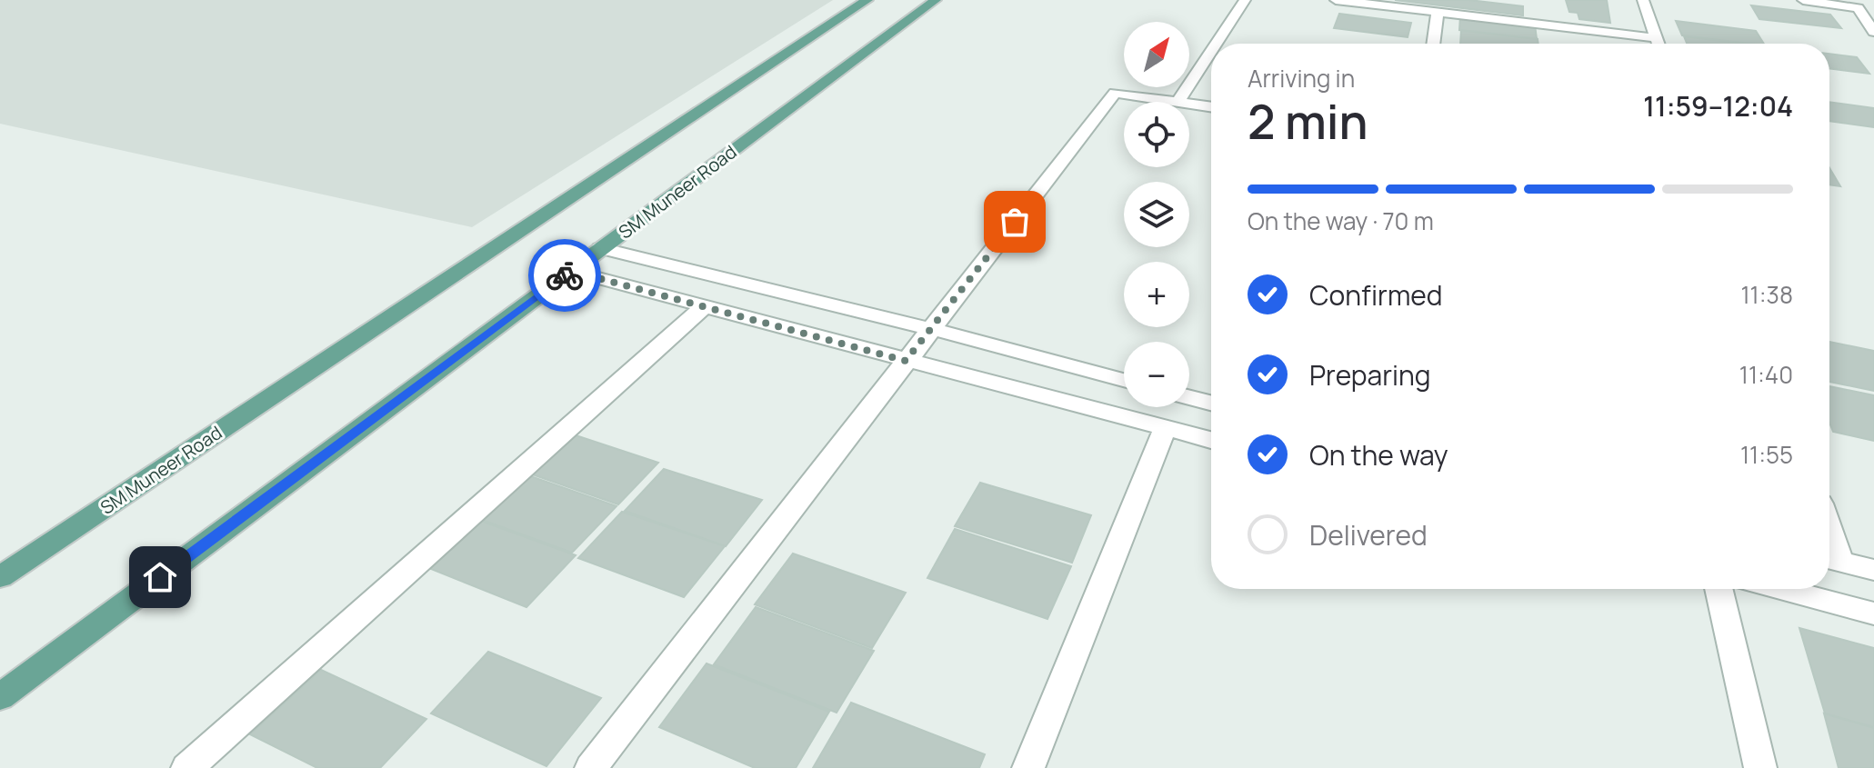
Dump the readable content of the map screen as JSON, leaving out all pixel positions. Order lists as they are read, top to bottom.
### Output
{
  "streets": {
    "main road": ["SM Muneer Road"]
  },
  "north": "top right",
  "page": {
    "map_buttons": ["+", "−"],
    "heading": ["2 min", "Arriving in", "11:59–12:04"],
    "bar": "On the way · 70 m",
    "list": [
      ["Confirmed", "11:38"],
      ["Preparing", "11:40"],
      ["On the way", "11:55"],
      "Delivered"
    ]
  }
}
